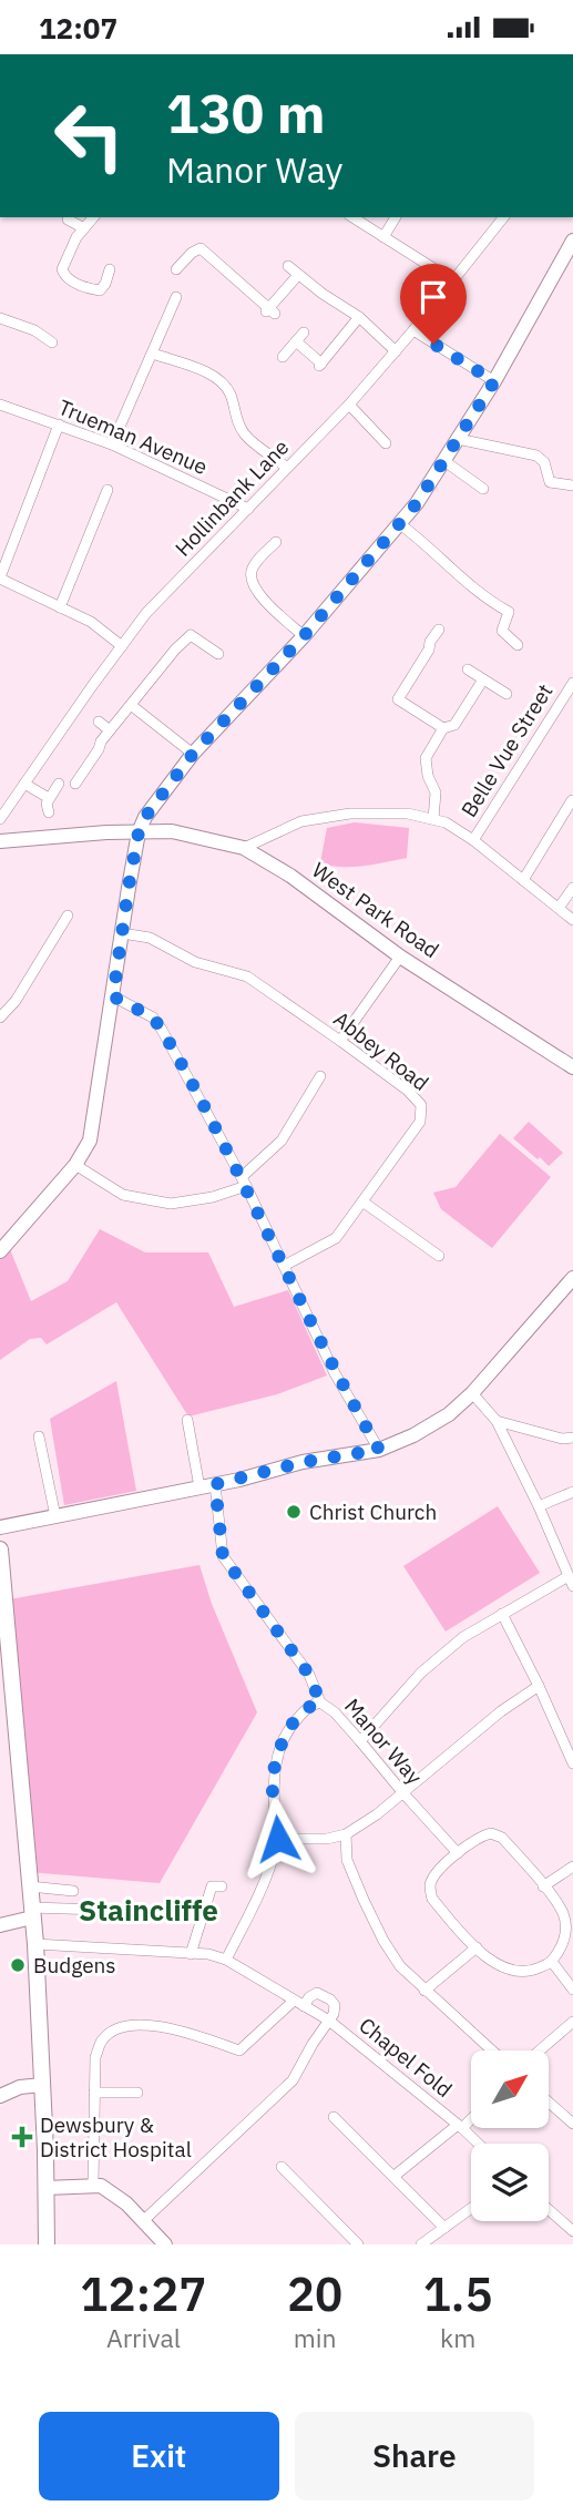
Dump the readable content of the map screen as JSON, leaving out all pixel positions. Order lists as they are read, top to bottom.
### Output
{
  "streets": {
    "main road": ["West Park Road"],
    "street": [
      "Trueman Avenue",
      "Hollinbank Lane",
      "Belle Vue Street",
      "Abbey Road",
      "Manor Way",
      "Chapel Fold"
    ]
  },
  "crossings": [
    ["Trueman Avenue", "Hollinbank Lane"]
  ],
  "districts": ["Staincliffe"],
  "places": {
    "other": ["Christ Church", "Budgens"],
    "health": ["Dewsbury & District Hospital"]
  },
  "north": "top right",
  "page": {
    "status": "12:07",
    "turn": ["130 m", "Manor Way"],
    "eta": [
      "12:27",
      "Arrival",
      "20",
      "min",
      "1.5",
      "km"
    ],
    "buttons": ["Exit", "Share"]
  }
}
